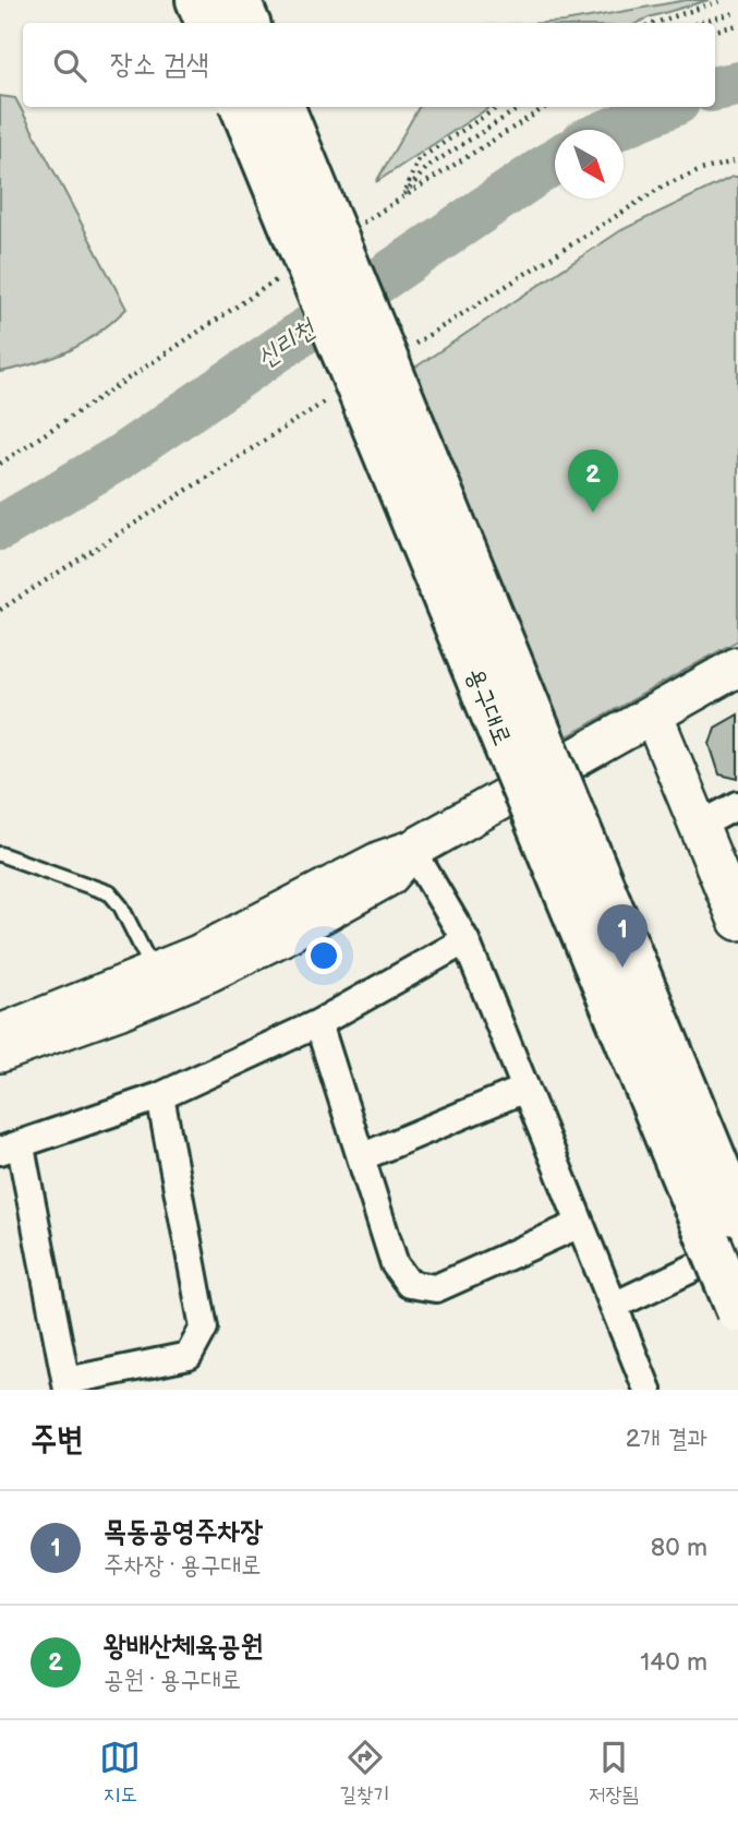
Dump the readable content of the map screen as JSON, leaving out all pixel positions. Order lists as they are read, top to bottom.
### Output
{
  "streets": {
    "highway": ["용구대로"]
  },
  "water": ["신리천"],
  "north": "bottom right",
  "page": {
    "search": "장소 검색",
    "pins": ["2", "1"],
    "heading": ["주변", "2개 결과"],
    "list": [
      {
        "mark": "1",
        "name": "목동공영주차장",
        "note": "주차장 · 용구대로",
        "value": "80 m"
      },
      {
        "mark": "2",
        "name": "왕배산체육공원",
        "note": "공원 · 용구대로",
        "value": "140 m"
      }
    ],
    "nav": ["지도", "길찾기", "저장됨"]
  }
}
